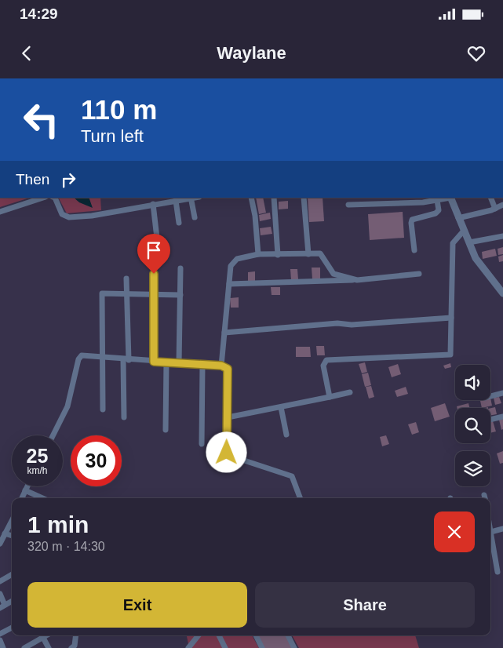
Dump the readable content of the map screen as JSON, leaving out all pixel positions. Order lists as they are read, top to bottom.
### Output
{
  "page": {
    "status": "14:29",
    "header": "Waylane",
    "turn": ["110 m", "Turn left"],
    "then": "Then",
    "speed": "25 km/h",
    "limit": "30",
    "heading": ["1 min", "320 m · 14:30"],
    "buttons": ["Exit", "Share"]
  }
}
